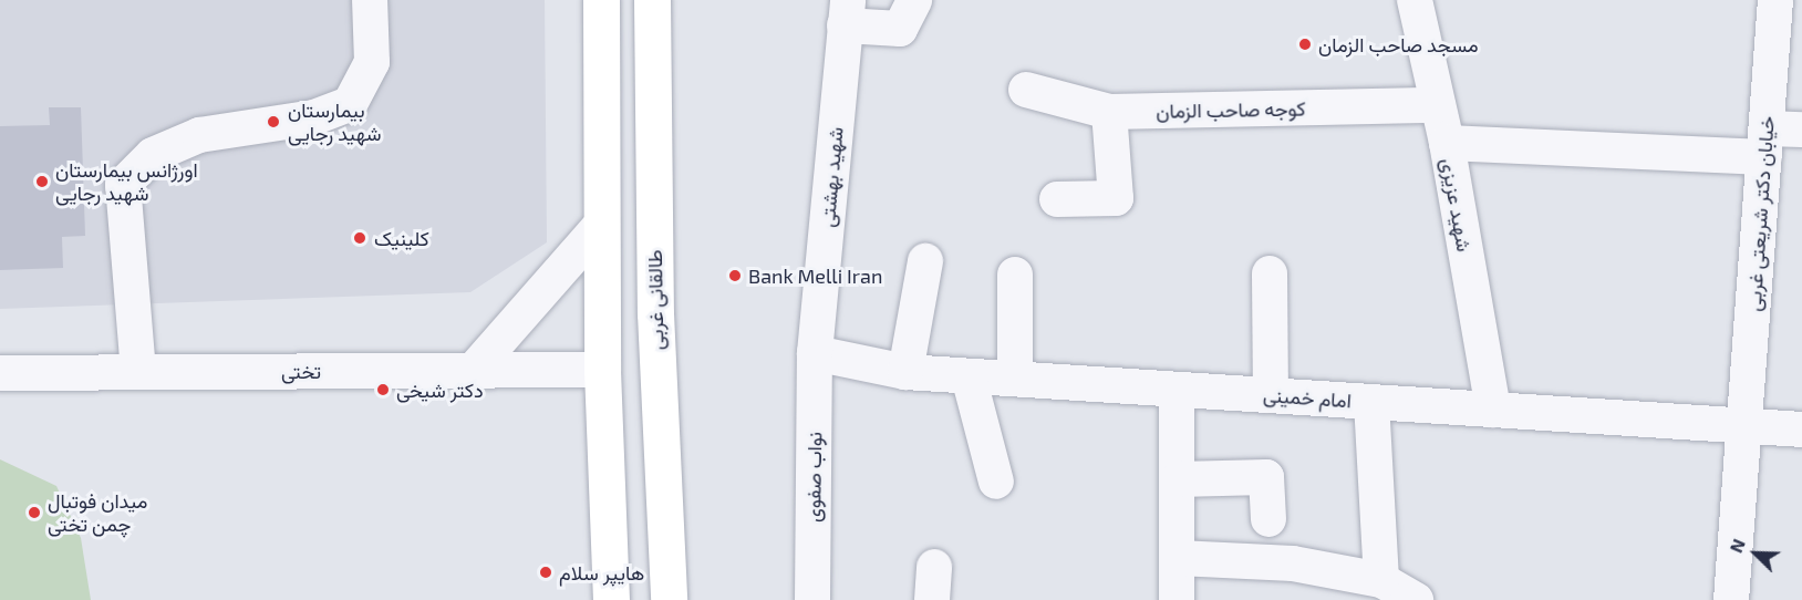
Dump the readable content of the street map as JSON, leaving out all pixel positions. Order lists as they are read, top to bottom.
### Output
{
  "streets": {
    "main road": ["طالقانی غربی"],
    "street": [
      "کوجه صاحب الزمان",
      "شهید بهشتی",
      "شهید عزیزی",
      "خیابان دکتر شریعتی غربی",
      "تختی",
      "امام خمینی",
      "نواب صفوی"
    ]
  },
  "crossings": [
    ["کوجه صاحب الزمان", "شهید عزیزی"],
    ["شهید بهشتی", "امام خمینی"],
    ["شهید بهشتی", "نواب صفوی"],
    ["شهید عزیزی", "امام خمینی"],
    ["خیابان دکتر شریعتی غربی", "امام خمینی"],
    ["امام خمینی", "نواب صفوی"]
  ],
  "places": [
    "مسجد صاحب الزمان",
    "بیمارستان شهید رجایی",
    "اورژانس بیمارستان شهید رجایی",
    "کلینیک",
    "Bank Melli Iran",
    "دکتر شیخی",
    "میدان فوتبال چمن تختی",
    "هایپر سلام"
  ],
  "north": "top left"
}
